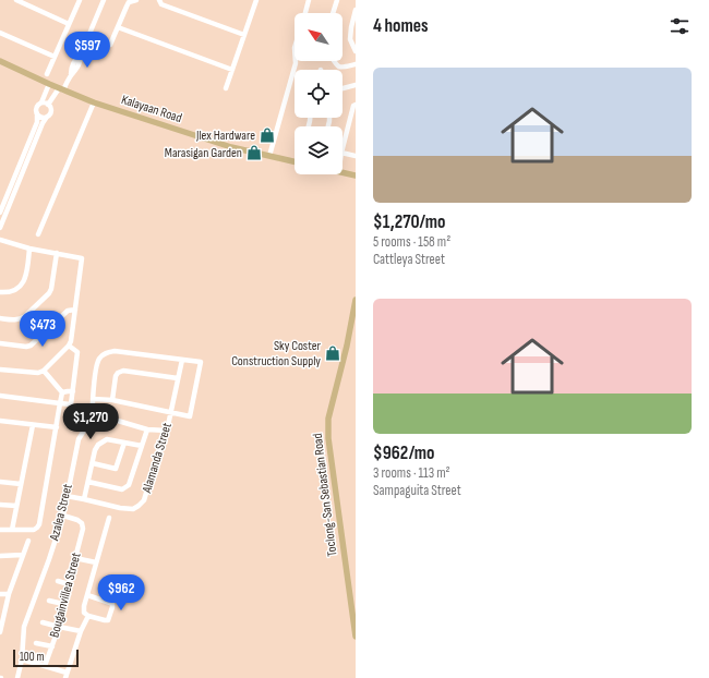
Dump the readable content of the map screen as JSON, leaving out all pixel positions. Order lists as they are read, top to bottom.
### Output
{
  "streets": {
    "main road": ["Kalayaan Road", "Toclong-San Sebastian Road"],
    "street": ["Alamanda Street", "Azalea Street", "Bougainvillea Street"]
  },
  "crossings": [
    ["Alamanda Street", "Azalea Street"],
    ["Azalea Street", "Bougainvillea Street"]
  ],
  "places": {
    "shop": ["Jlex Hardware", "Marasigan Garden", "Sky Coster Construction Supply"]
  },
  "scale_bar": "100 m",
  "north": "top left",
  "page": {
    "heading": "4 homes",
    "price": [
      "$597",
      "$473",
      "$1,270",
      "$962"
    ],
    "list": [
      {
        "name": "$1,270/mo",
        "note": "5 rooms · 158 m² · Cattleya Street"
      },
      {
        "name": "$962/mo",
        "note": "3 rooms · 113 m² · Sampaguita Street"
      }
    ],
    "scale": "100 m"
  }
}
